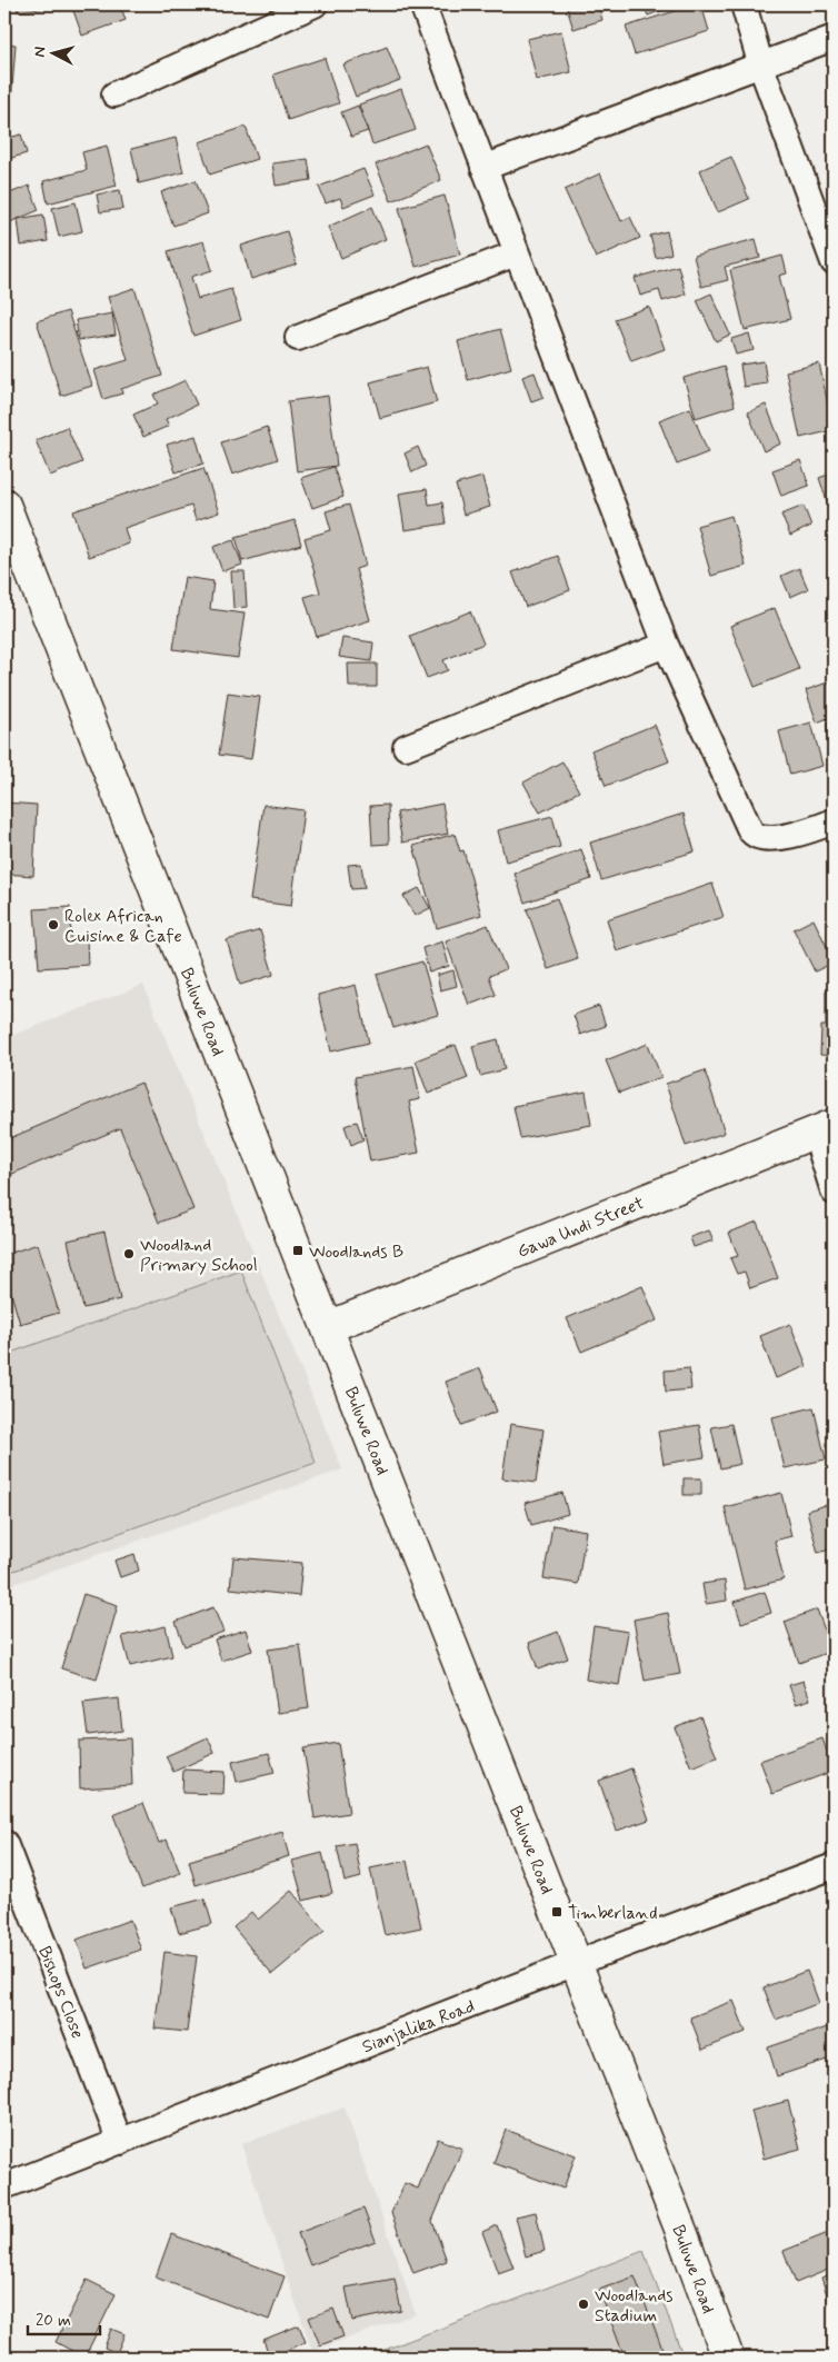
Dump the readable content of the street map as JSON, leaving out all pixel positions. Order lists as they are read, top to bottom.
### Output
{
  "streets": {
    "street": [
      "Buluwe Road",
      "Gawa Undi Street",
      "Bishops Close",
      "Sianjalika Road"
    ]
  },
  "crossings": [
    ["Buluwe Road", "Gawa Undi Street"],
    ["Buluwe Road", "Sianjalika Road"],
    ["Bishops Close", "Sianjalika Road"]
  ],
  "places": {
    "other": ["Rolex African Cuisine & Cafe", "Woodland Primary School", "Woodlands Stadium"],
    "transit": ["Woodlands B", "Timberland"]
  },
  "scale_bar": "20 m",
  "north": "left"
}
